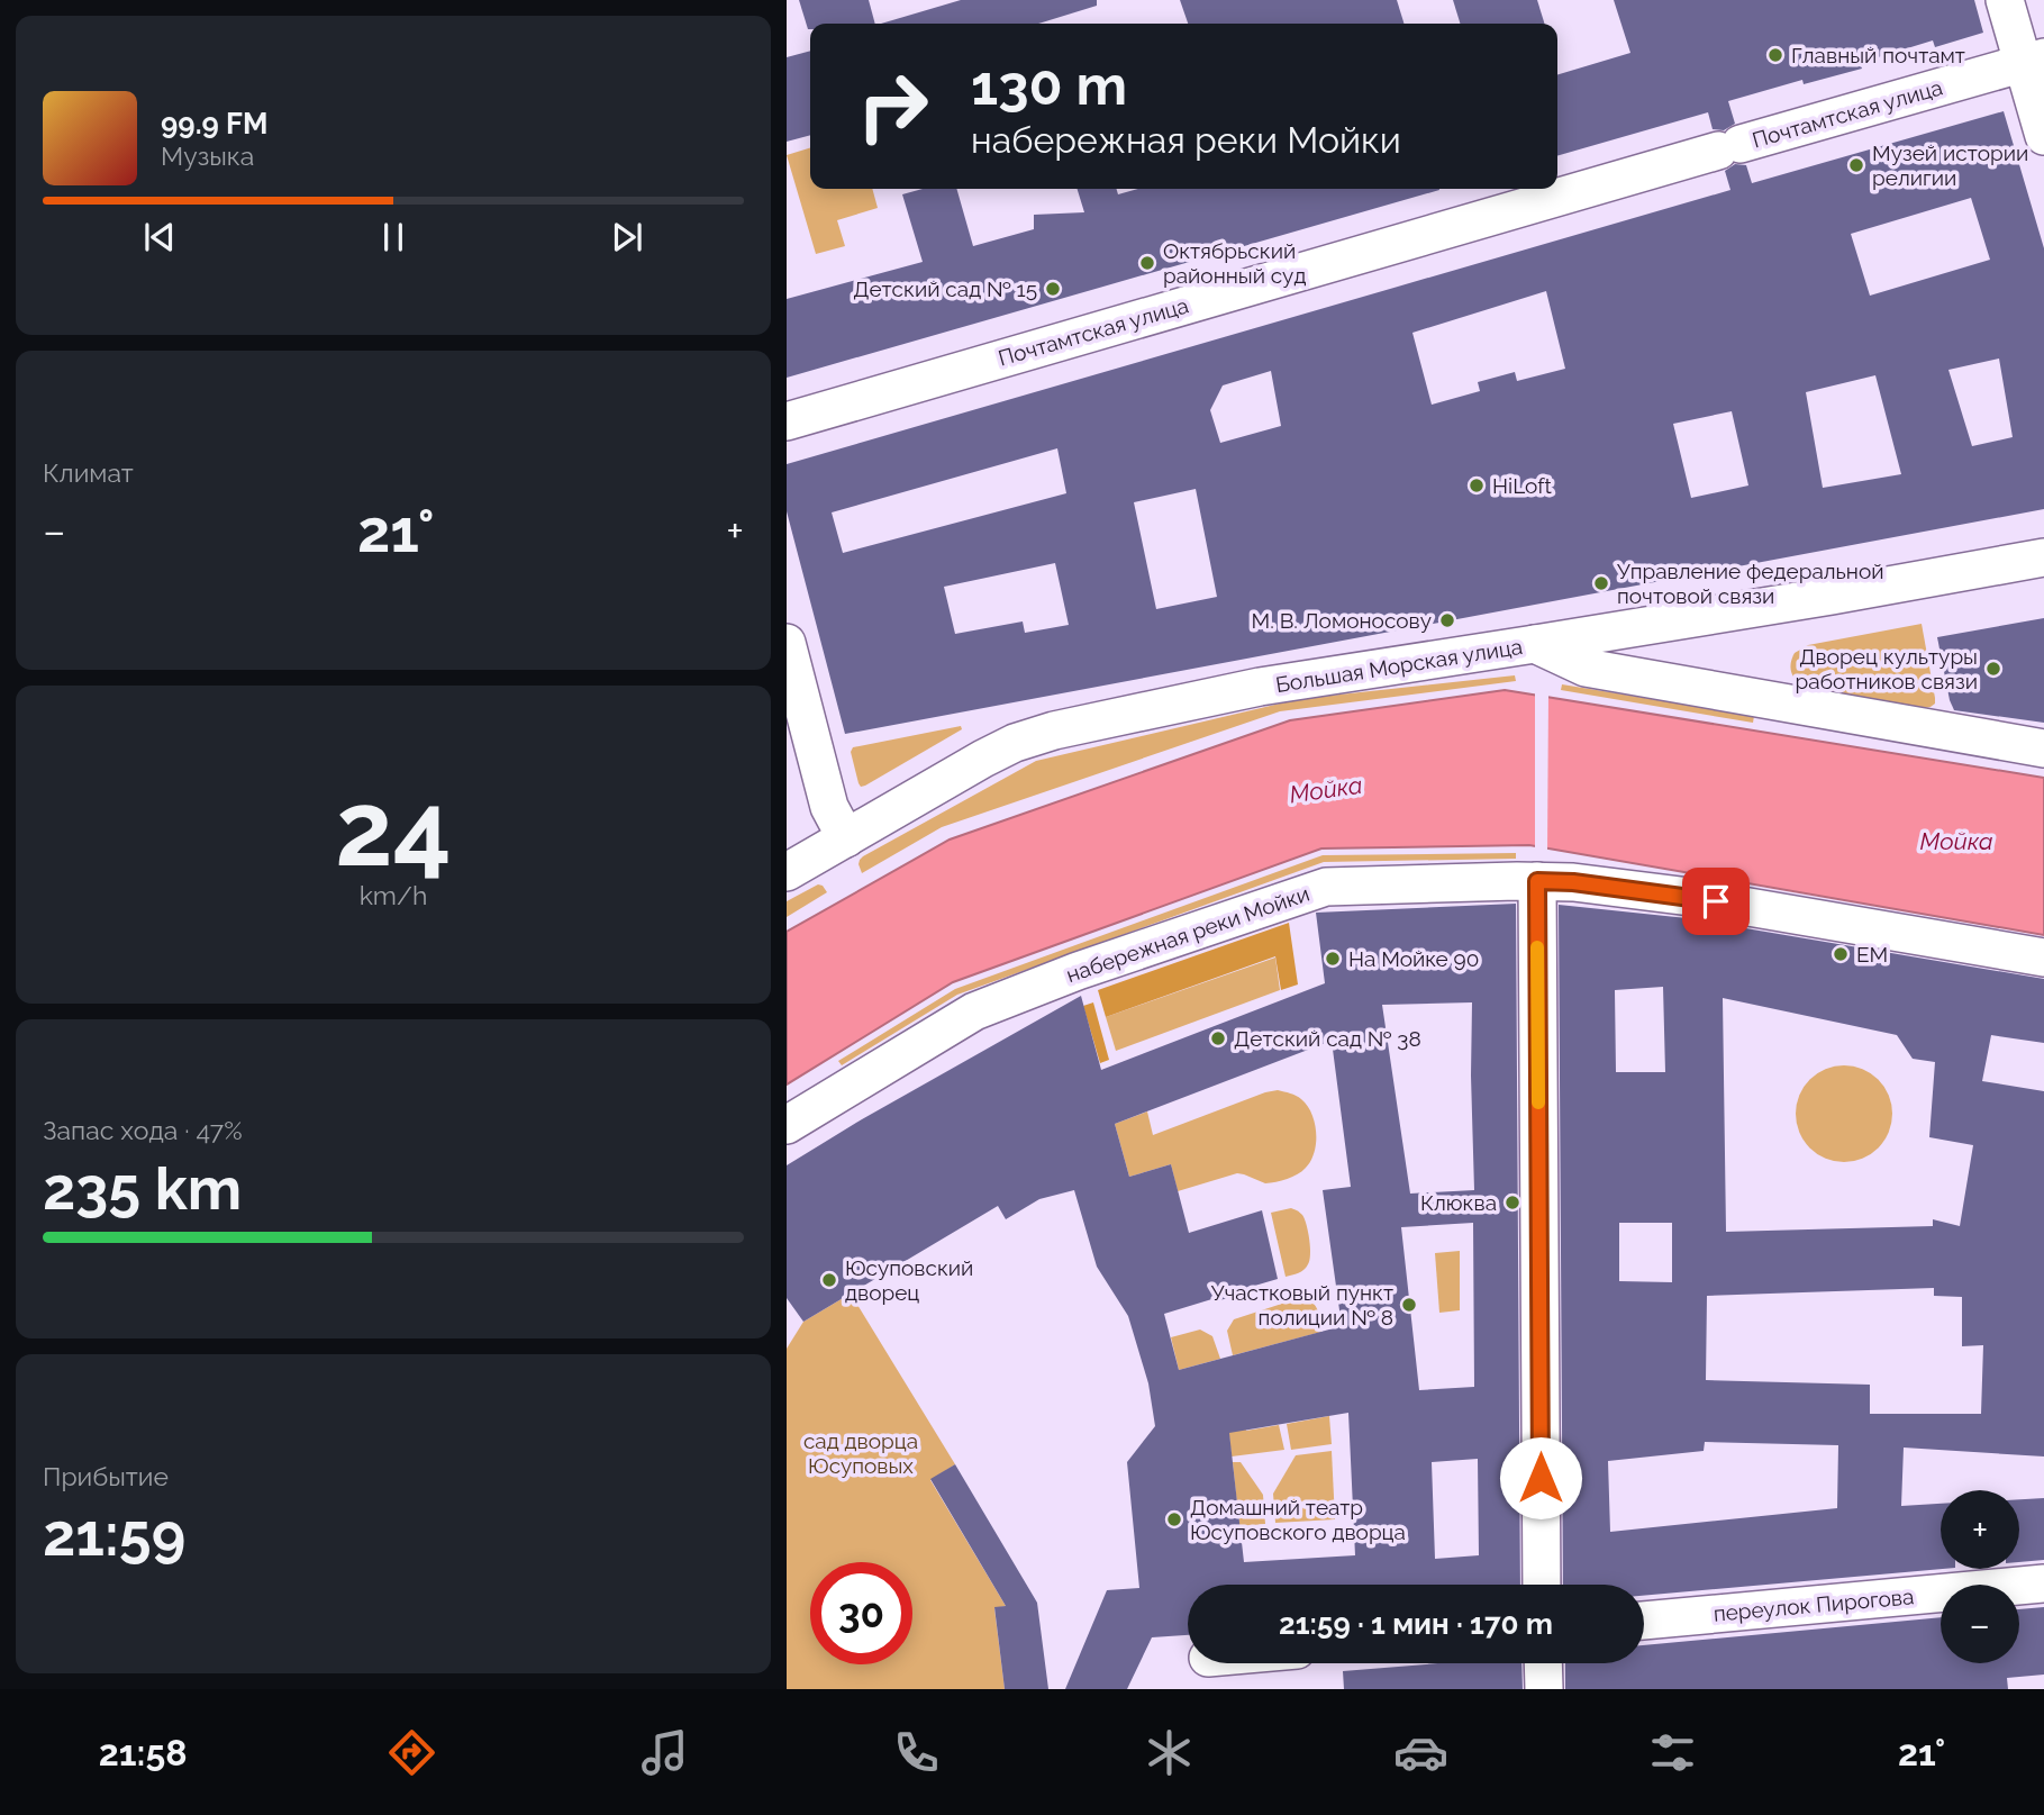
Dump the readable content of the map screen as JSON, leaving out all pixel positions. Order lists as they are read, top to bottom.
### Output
{
  "streets": {
    "street": [
      "Почтамтская улица",
      "Большая Морская улица",
      "набережная реки Мойки",
      "переулок Пирогова"
    ]
  },
  "water": ["Мойка"],
  "parks": ["сад дворца Юсуповых"],
  "places": [
    "Главный почтамт",
    "Музей истории религии",
    "Октябрьский районный суд",
    "Детский сад № 15",
    "HiLoft",
    "Управление федеральной почтовой связи",
    "М. В. Ломоносову",
    "Дворец культуры работников связи",
    "ЕМ",
    "На Мойке 90",
    "Детский сад № 38",
    "Клюква",
    "Юсуповский дворец",
    "Участковый пункт полиции № 8",
    "Домашний театр Юсуповского дворца"
  ],
  "page": {
    "turn": ["130 m", "набережная реки Мойки"],
    "song": ["99.9 FM", "Музыка"],
    "tile": [
      "Климат",
      ["24", "km/h"],
      ["Запас хода · 47%", "235 km"],
      ["Прибытие", "21:59"]
    ],
    "heat": ["−", "21°", "+"],
    "map_buttons": ["+", "−"],
    "limit": "30",
    "trip": "21:59 · 1 мин · 170 m",
    "tabs": ["21:58", "21°"]
  }
}
